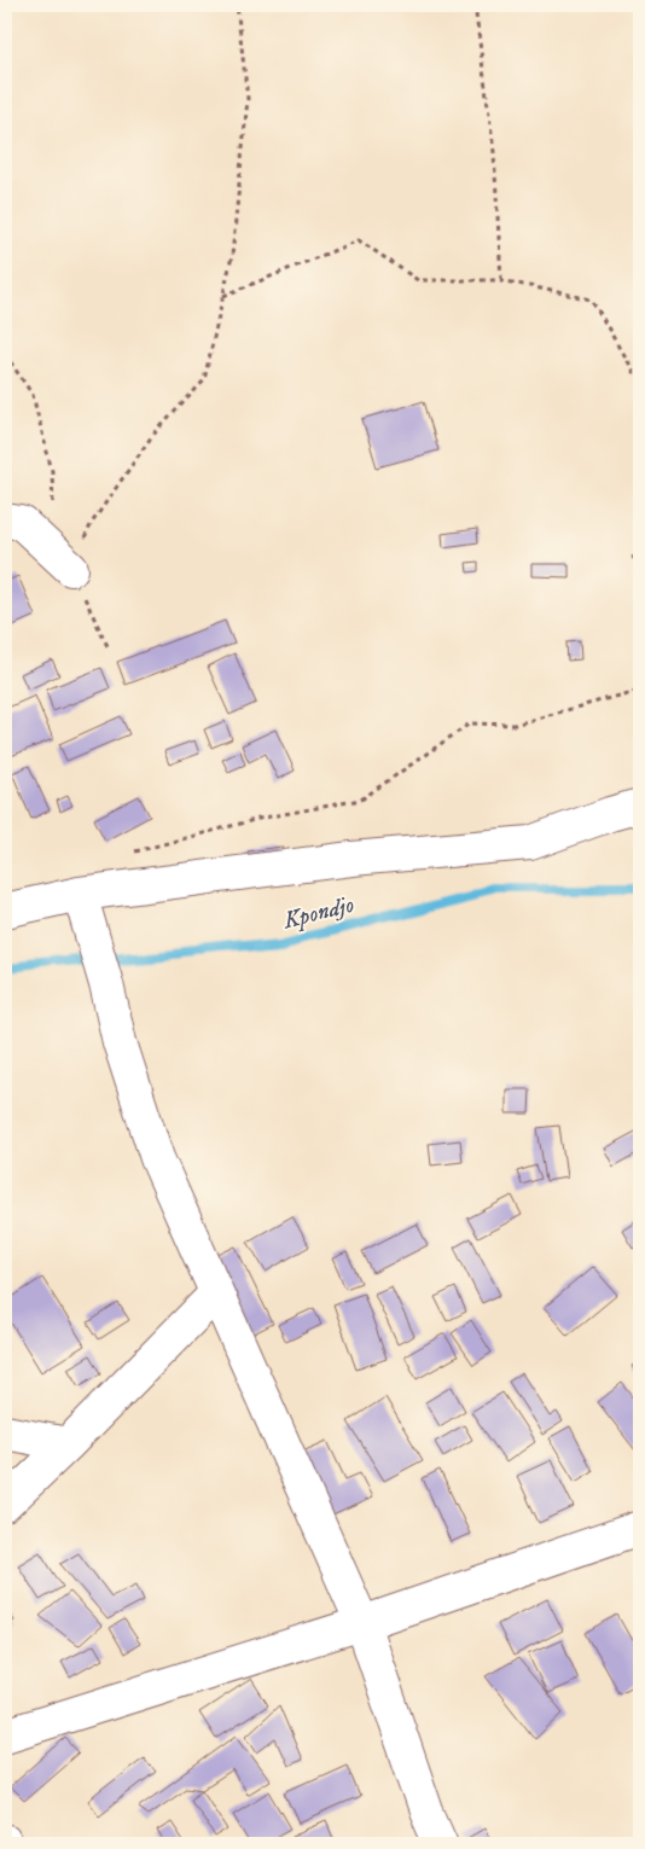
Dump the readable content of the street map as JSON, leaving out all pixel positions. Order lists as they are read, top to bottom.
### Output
{
  "water": ["Kpondjo"]
}
